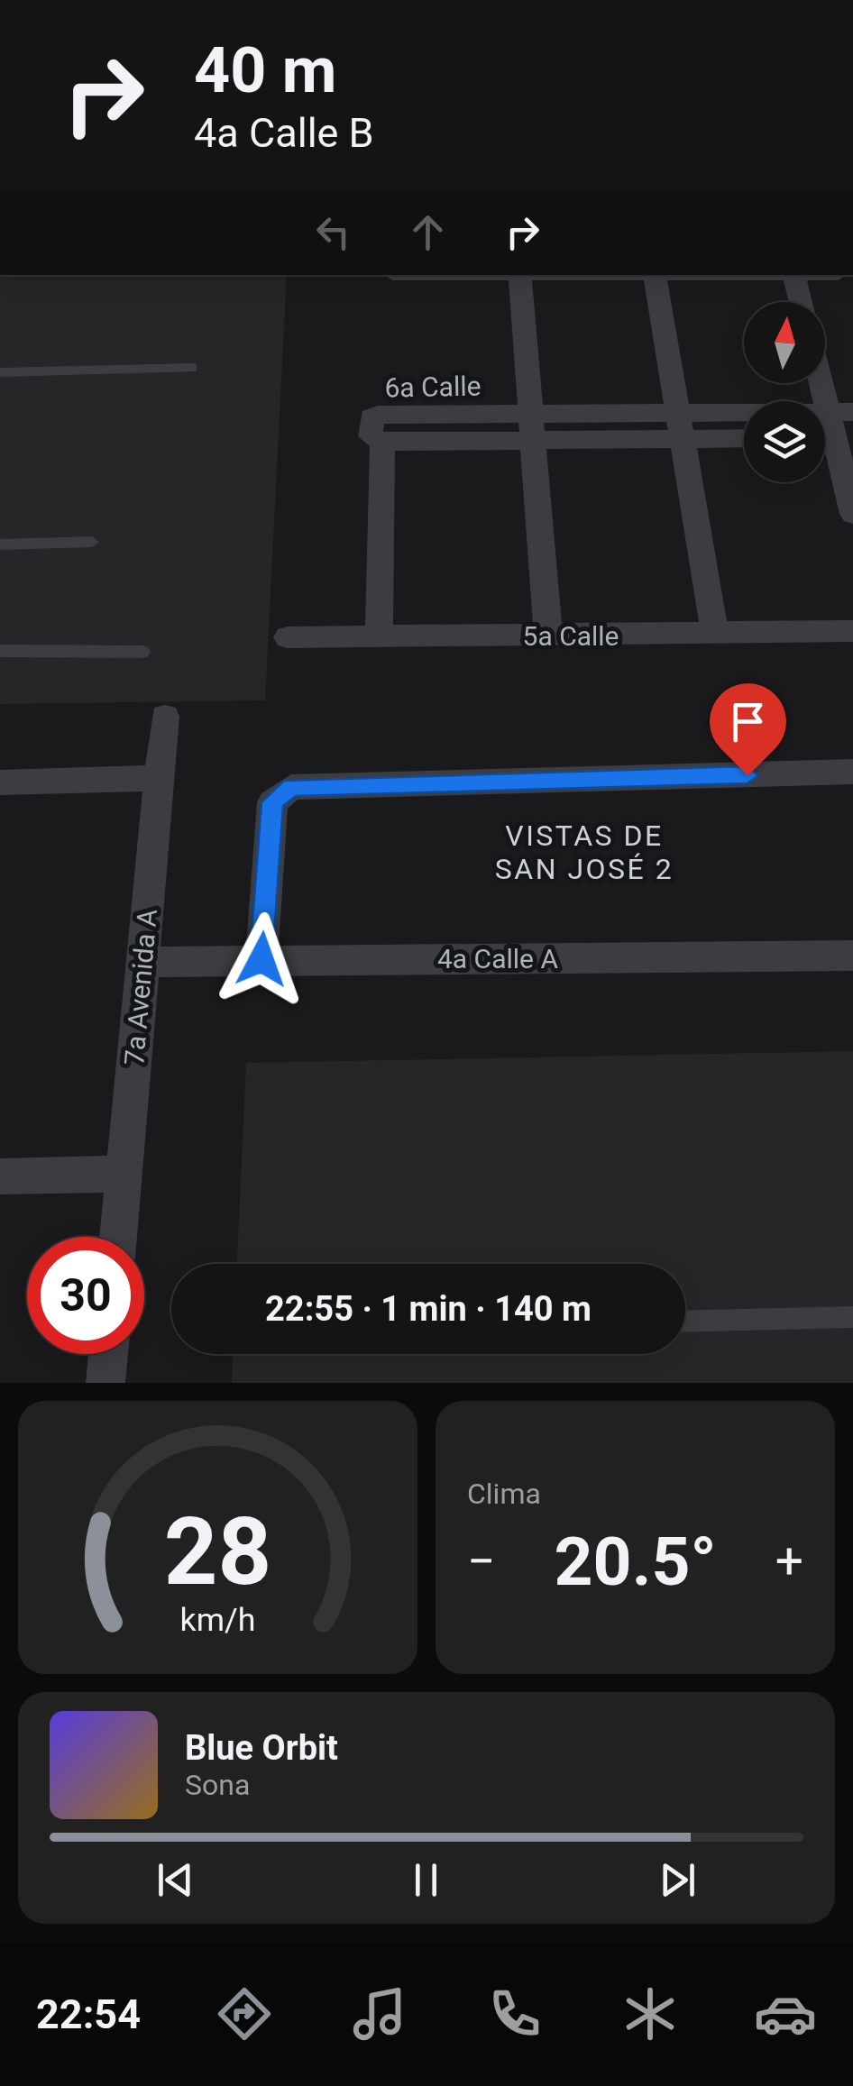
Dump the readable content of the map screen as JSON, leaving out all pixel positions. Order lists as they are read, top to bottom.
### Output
{
  "streets": {
    "street": [
      "6a Calle",
      "5a Calle",
      "4a Calle A",
      "7a Avenida A"
    ]
  },
  "crossings": [
    ["6a Calle", "5a Calle"],
    ["4a Calle A", "7a Avenida A"]
  ],
  "districts": ["VISTAS DE SAN JOSÉ 2"],
  "north": "top",
  "page": {
    "turn": ["40 m", "4a Calle B"],
    "limit": "30",
    "trip": "22:55 · 1 min · 140 m",
    "tile": "Clima",
    "heat": ["−", "20.5°", "+"],
    "song": ["Blue Orbit", "Sona"],
    "tabs": "22:54",
    "gauge": ["28", "km/h"]
  }
}
